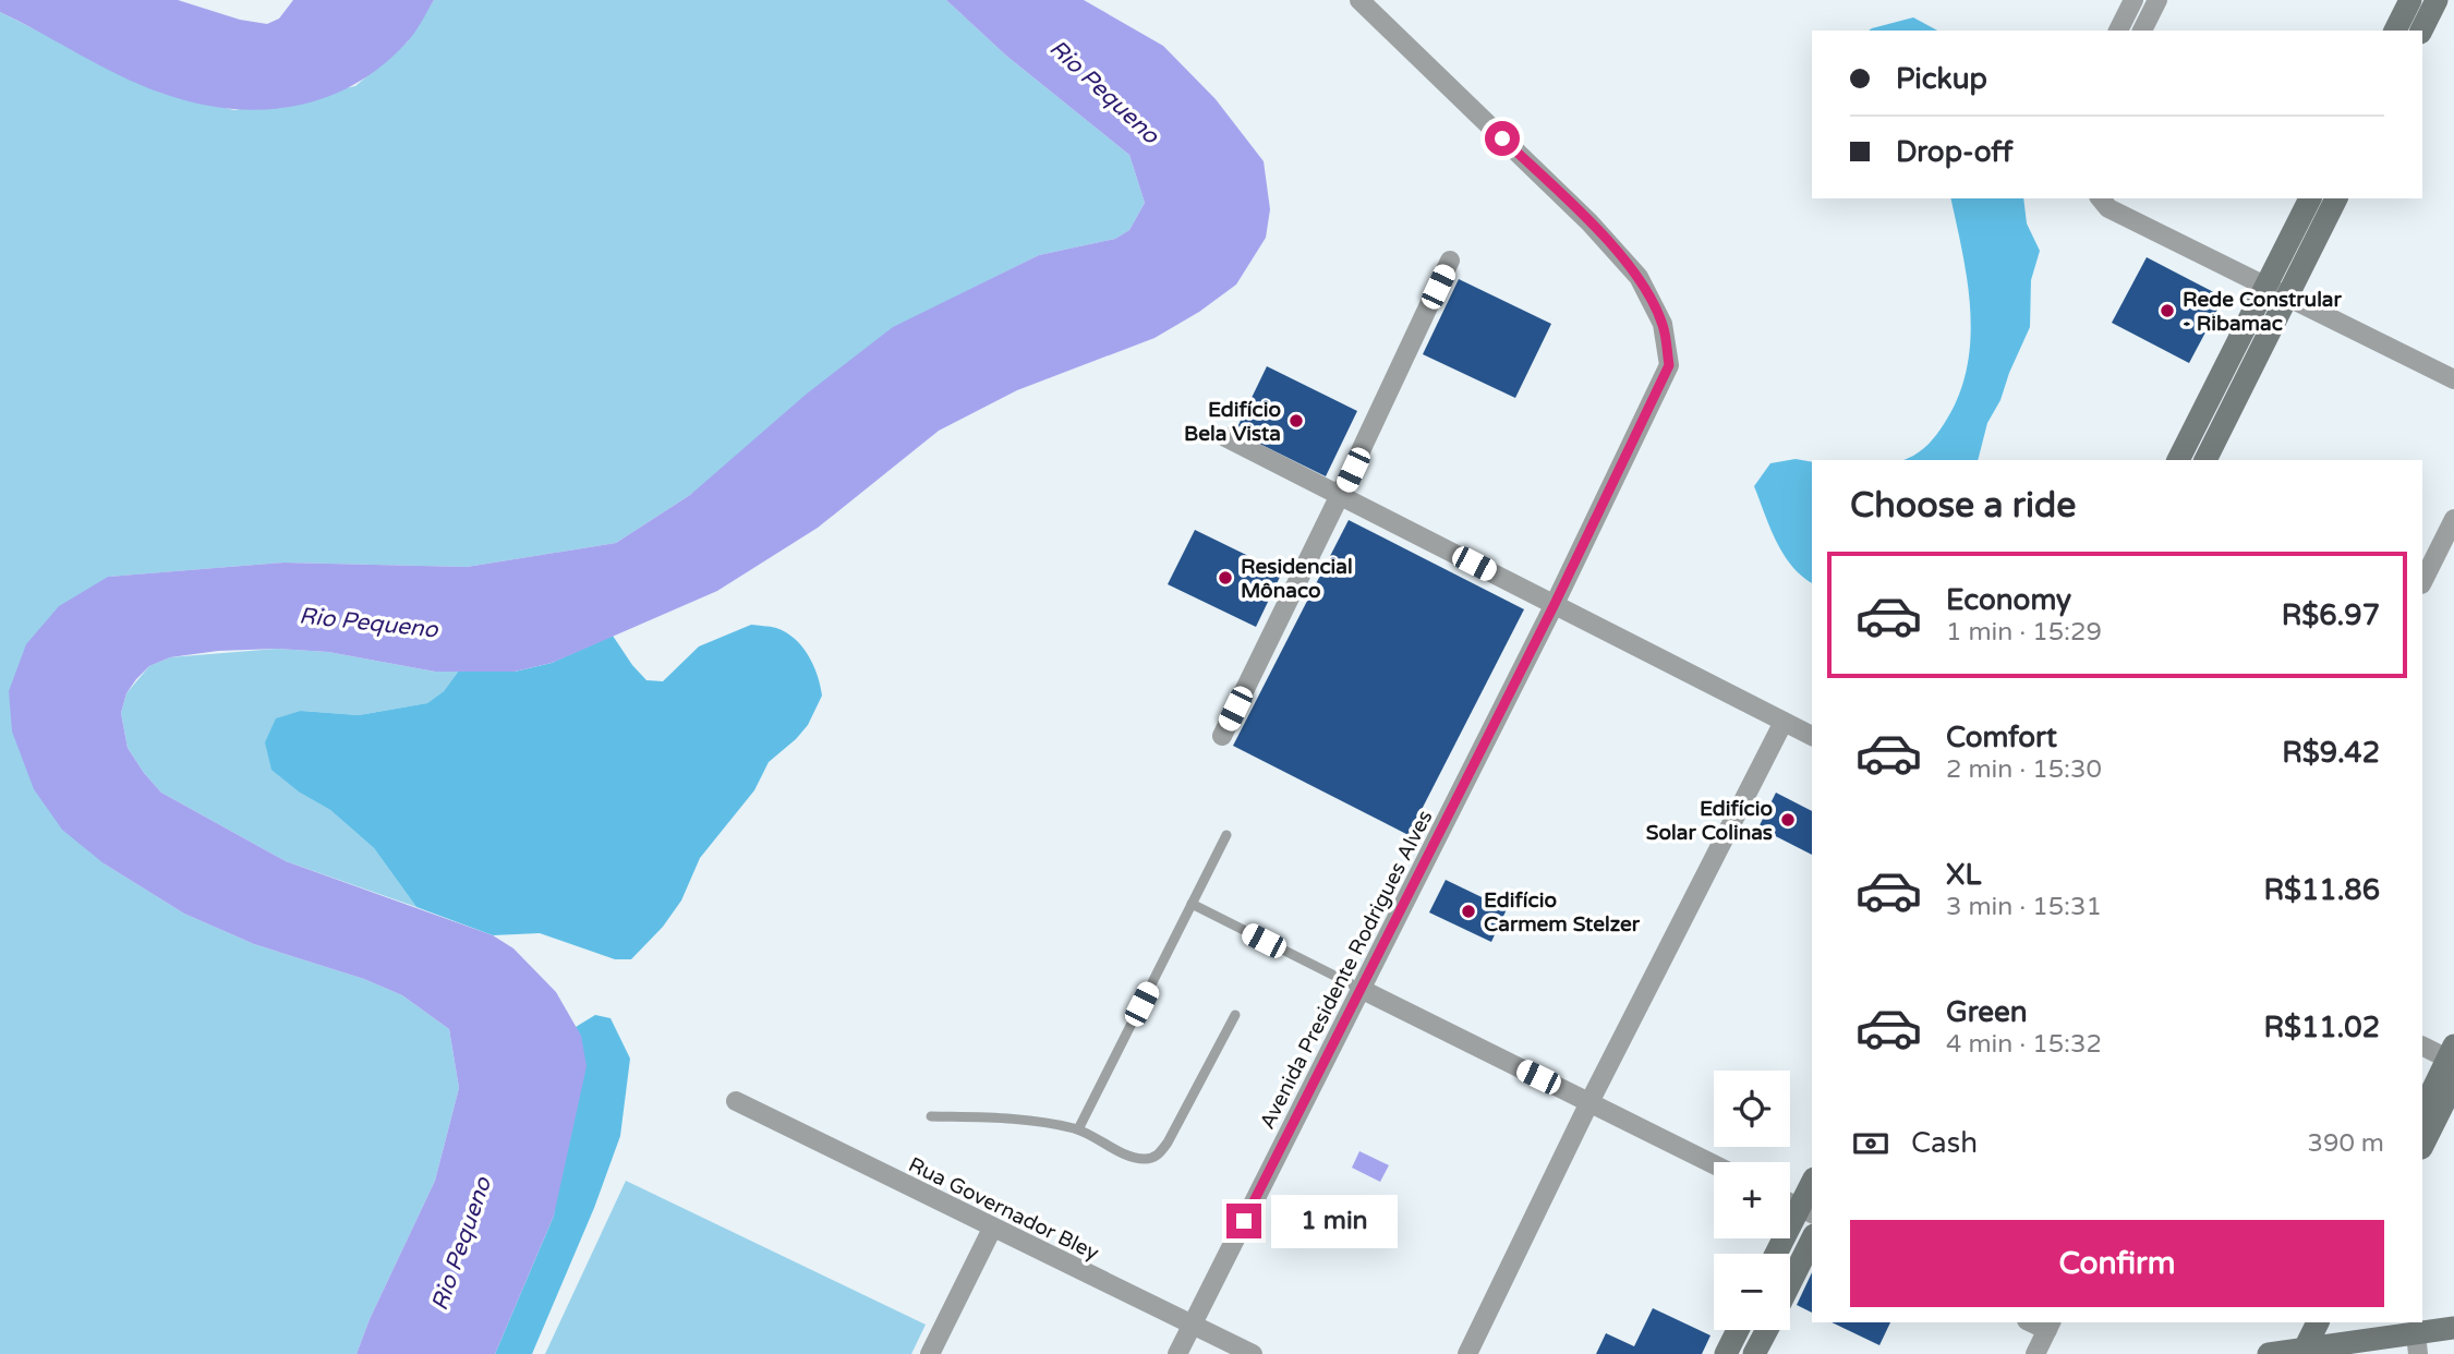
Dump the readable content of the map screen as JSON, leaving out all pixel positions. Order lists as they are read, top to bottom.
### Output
{
  "streets": {
    "street": ["Avenida Presidente Rodrigues Alves", "Rua Governador Bley"]
  },
  "crossings": [
    ["Avenida Presidente Rodrigues Alves", "Rua Governador Bley"]
  ],
  "water": ["Rio Pequeno"],
  "places": [
    "Rede Constrular - Ribamac",
    "Edifício Bela Vista",
    "Residencial Mônaco",
    "Edifício Solar Colinas",
    "Edifício Carmem Stelzer"
  ],
  "page": {
    "banner": ["Pickup", "Drop-off"],
    "heading": "Choose a ride",
    "list": [
      {
        "name": "Economy",
        "note": "1 min · 15:29",
        "value": "R$6.97"
      },
      {
        "name": "Comfort",
        "note": "2 min · 15:30",
        "value": "R$9.42"
      },
      {
        "name": "XL",
        "note": "3 min · 15:31",
        "value": "R$11.86"
      },
      {
        "name": "Green",
        "note": "4 min · 15:32",
        "value": "R$11.02"
      }
    ],
    "map_buttons": ["+", "−"],
    "pay": ["Cash", "390 m"],
    "bubble": "1 min",
    "buttons": "Confirm"
  }
}
